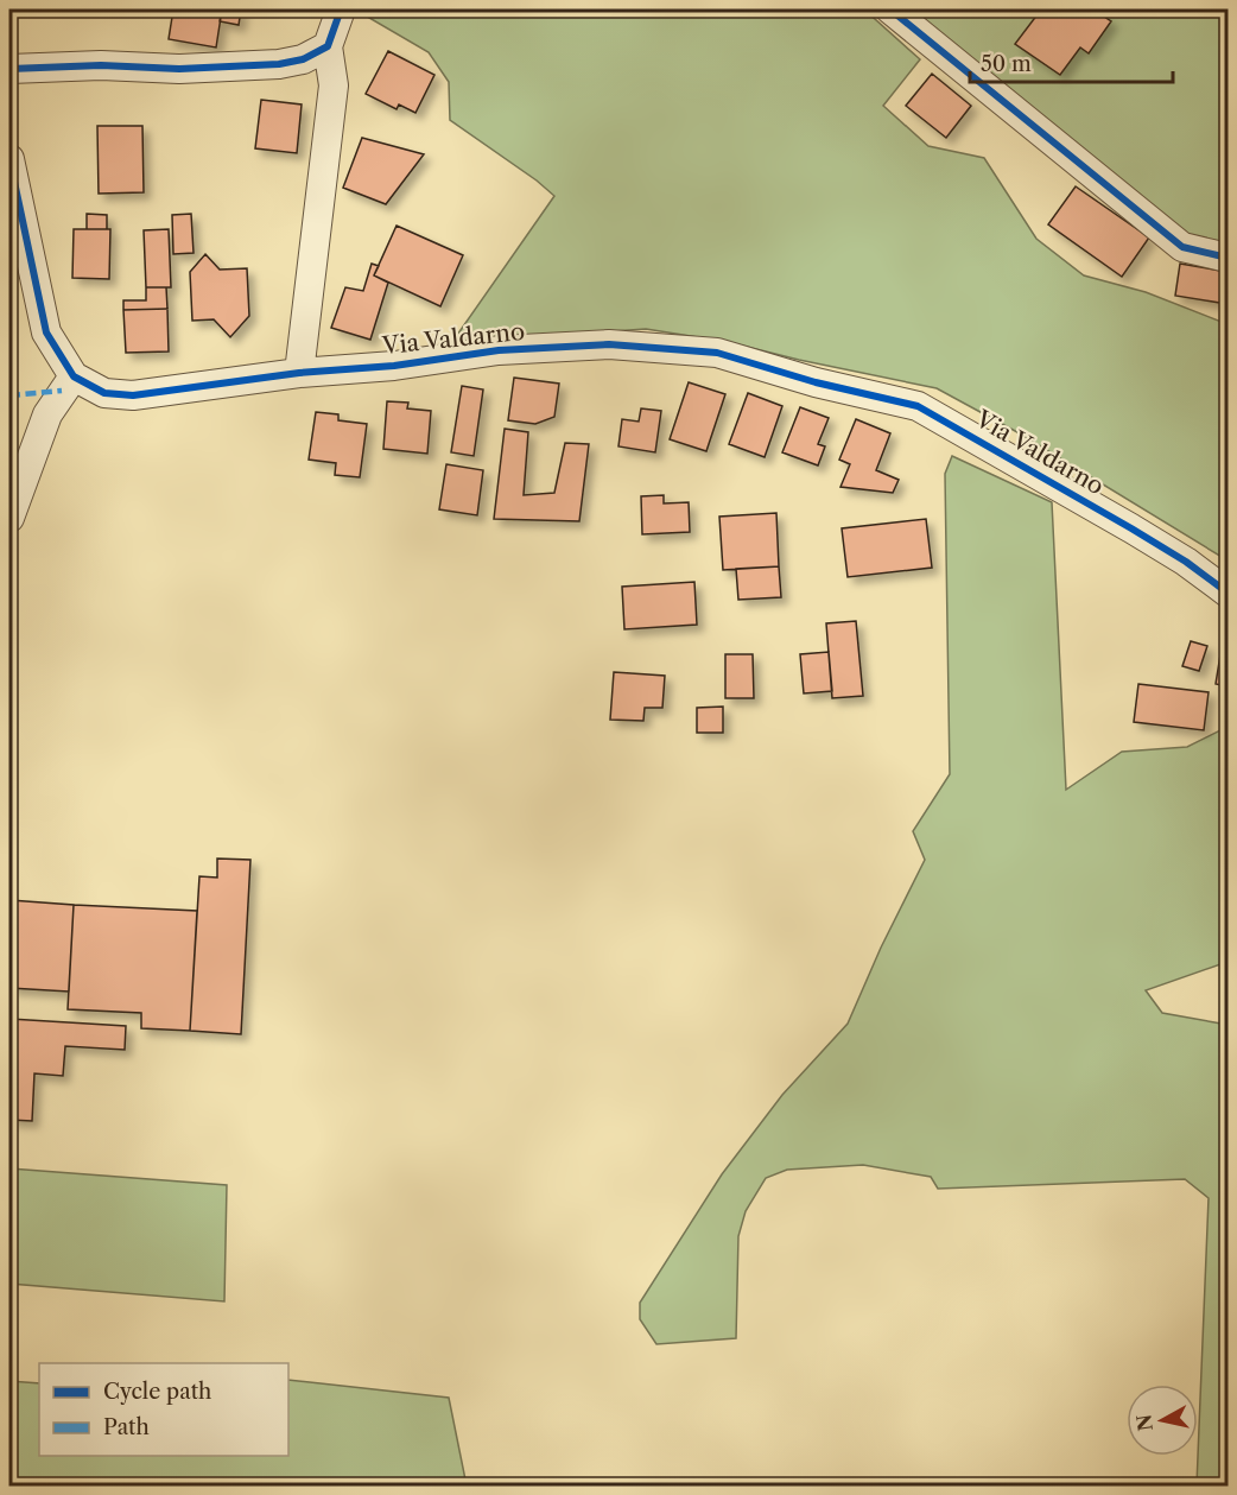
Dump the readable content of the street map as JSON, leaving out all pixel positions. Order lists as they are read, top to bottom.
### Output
{
  "streets": {
    "street": ["Via Valdarno"]
  },
  "legend": ["Cycle path", "Path"],
  "scale_bar": "50 m",
  "north": "left"
}
